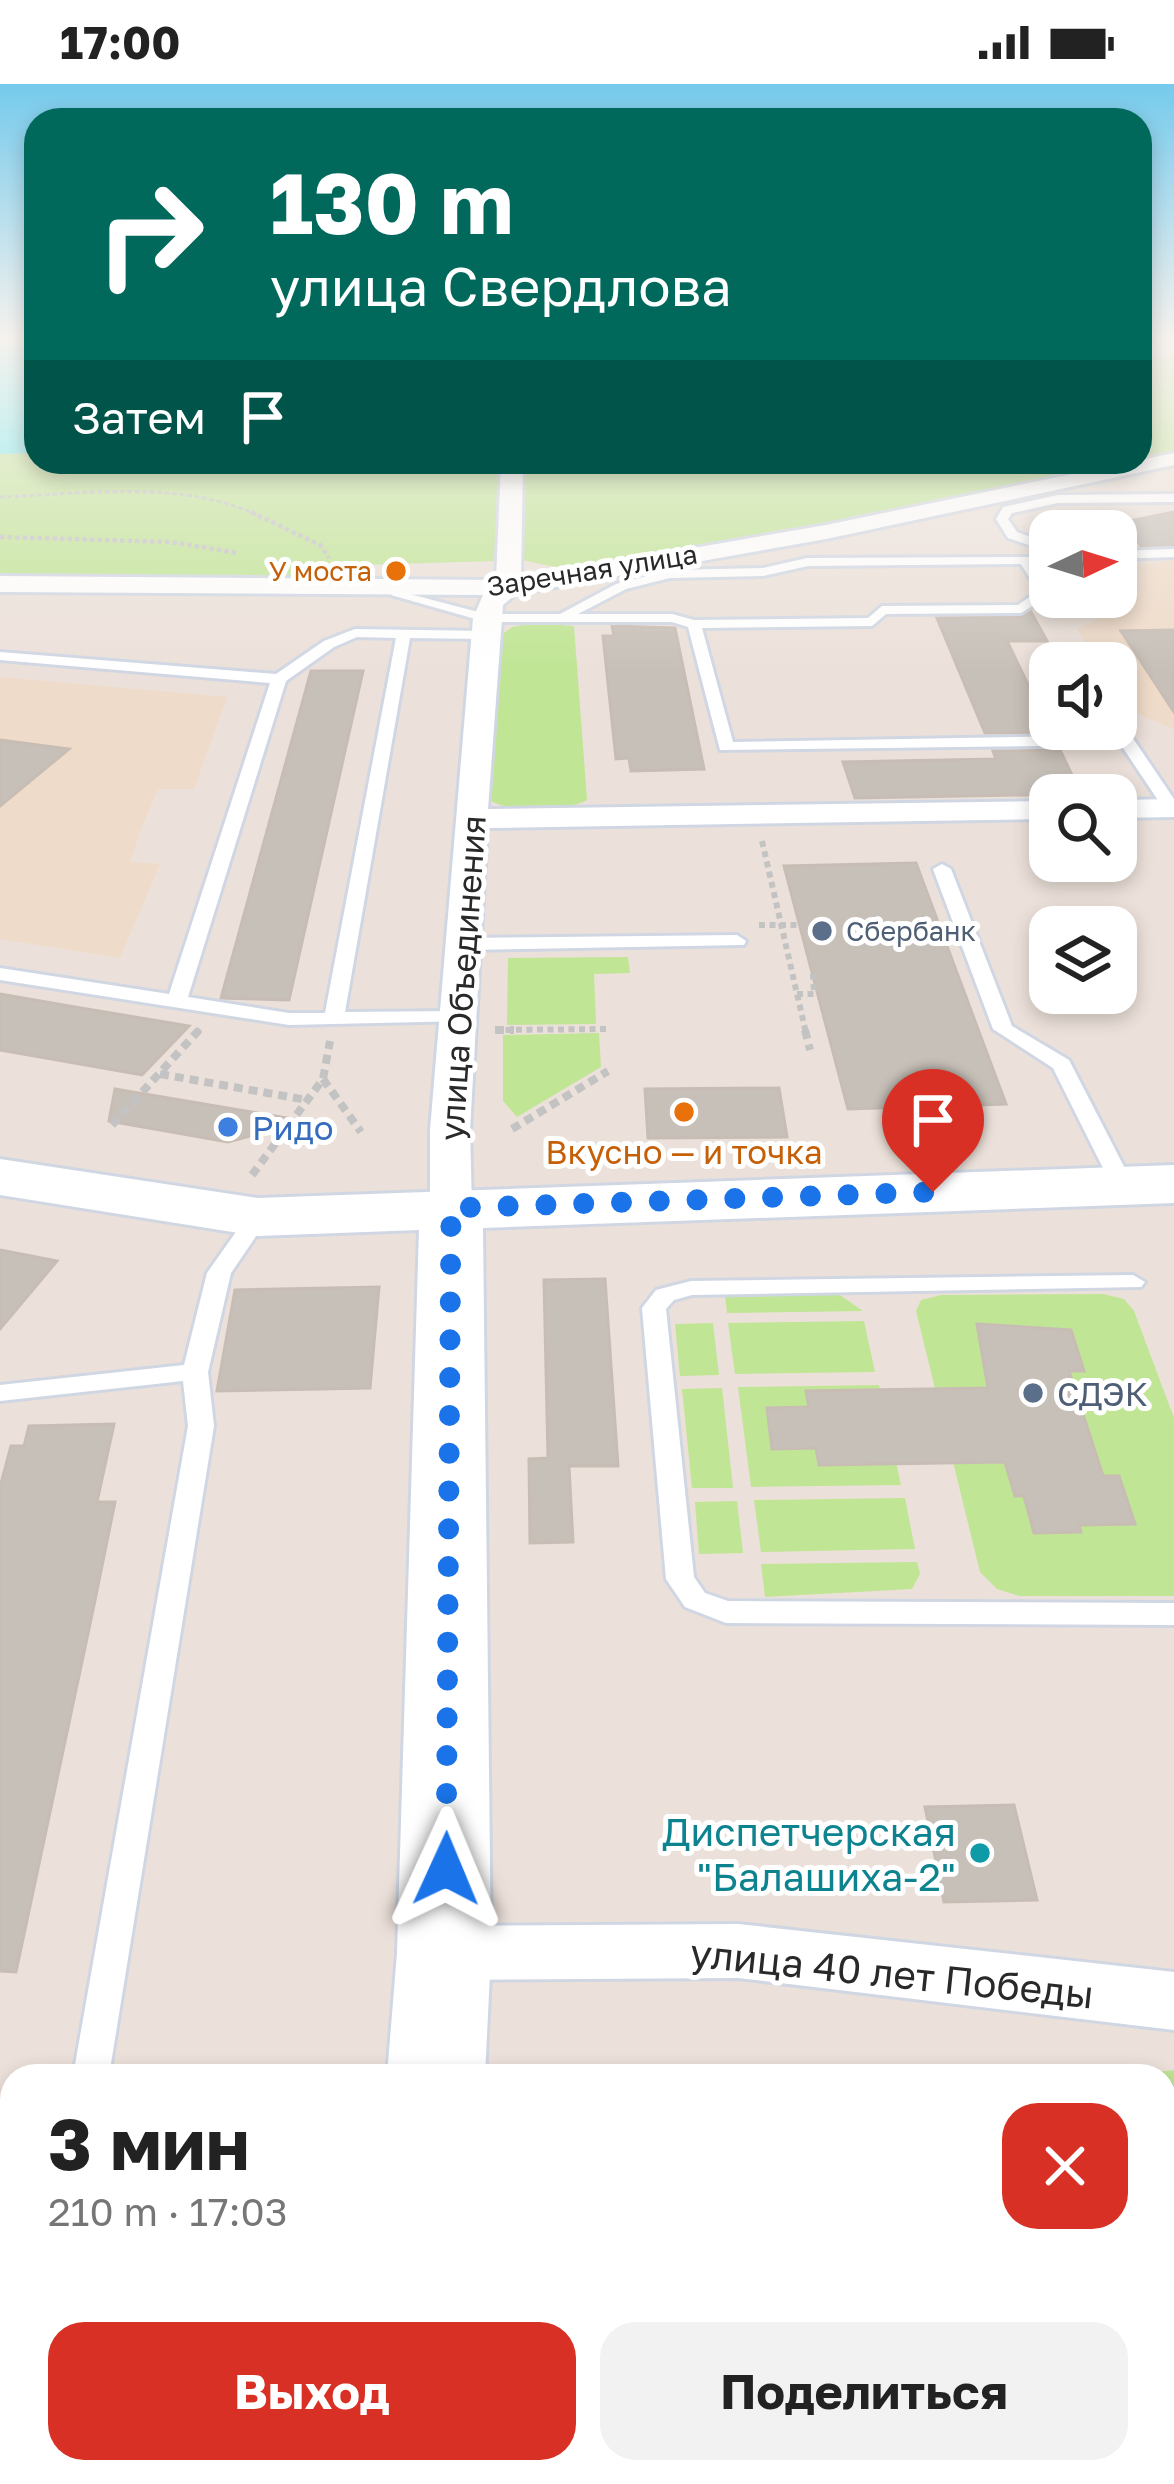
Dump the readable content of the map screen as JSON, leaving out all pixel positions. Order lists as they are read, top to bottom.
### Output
{
  "streets": {
    "main road": ["улица Объединения"],
    "street": ["Заречная улица", "улица 40 лет Победы"]
  },
  "crossings": [
    ["улица Объединения", "улица 40 лет Победы"]
  ],
  "places": [
    "У моста",
    "Сбербанк",
    "Вкусно — и точка",
    "Ридо",
    "СДЭК",
    "Диспетчерская \"Балашиха-2\""
  ],
  "north": "right",
  "page": {
    "status": "17:00",
    "turn": ["130 m", "улица Свердлова"],
    "then": "Затем",
    "heading": ["3 мин", "210 m · 17:03"],
    "buttons": ["Выход", "Поделиться"]
  }
}
